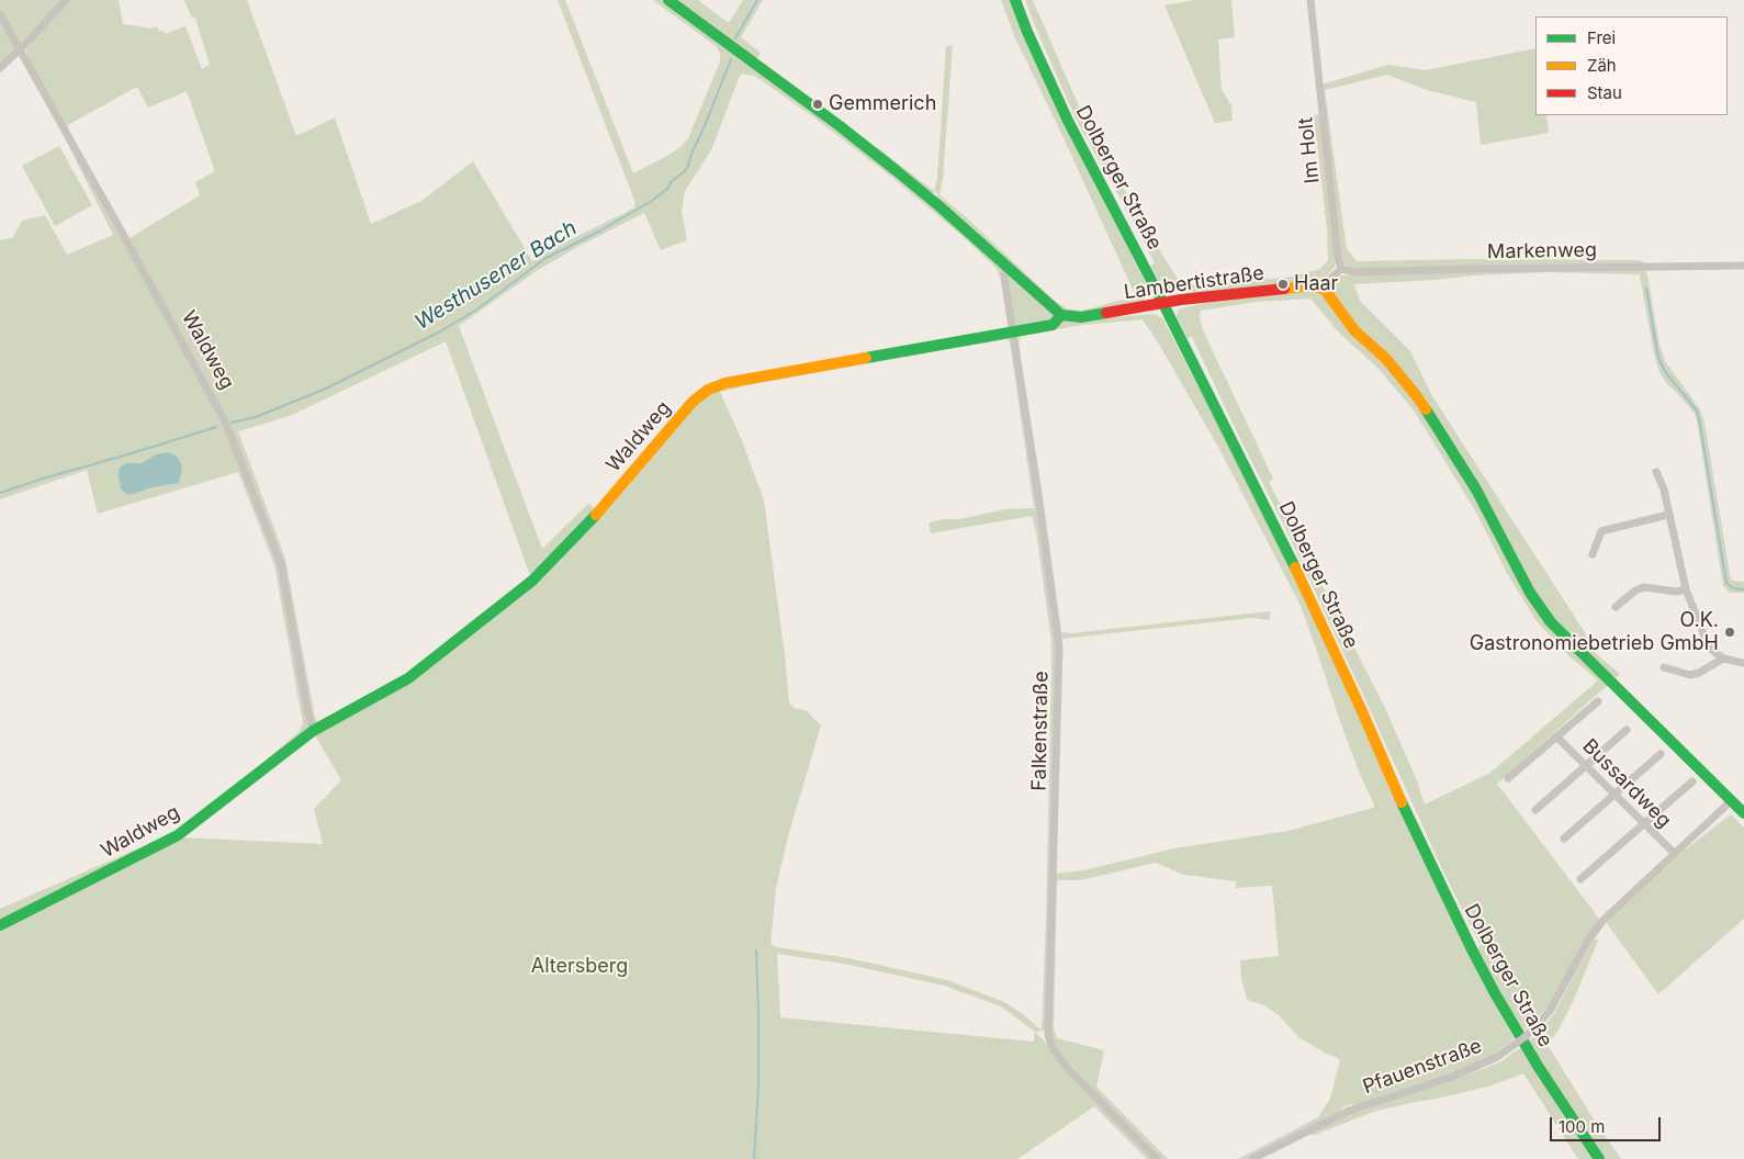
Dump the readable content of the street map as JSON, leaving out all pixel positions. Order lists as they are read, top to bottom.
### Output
{
  "streets": {
    "street": [
      "Im Holt",
      "Dolberger Straße",
      "Markenweg",
      "Lambertistraße",
      "Waldweg",
      "Falkenstraße",
      "Bussardweg",
      "Pfauenstraße"
    ]
  },
  "crossings": [
    ["Im Holt", "Markenweg"],
    ["Dolberger Straße", "Lambertistraße"],
    ["Lambertistraße", "Waldweg"],
    ["Waldweg", "Falkenstraße"],
    ["Bussardweg", "Pfauenstraße"]
  ],
  "water": ["Westhusener Bach"],
  "parks": ["Altersberg"],
  "places": ["Gemmerich", "Haar", "O.K. Gastronomiebetrieb GmbH"],
  "legend": ["Frei", "Zäh", "Stau"],
  "scale_bar": "100 m"
}
